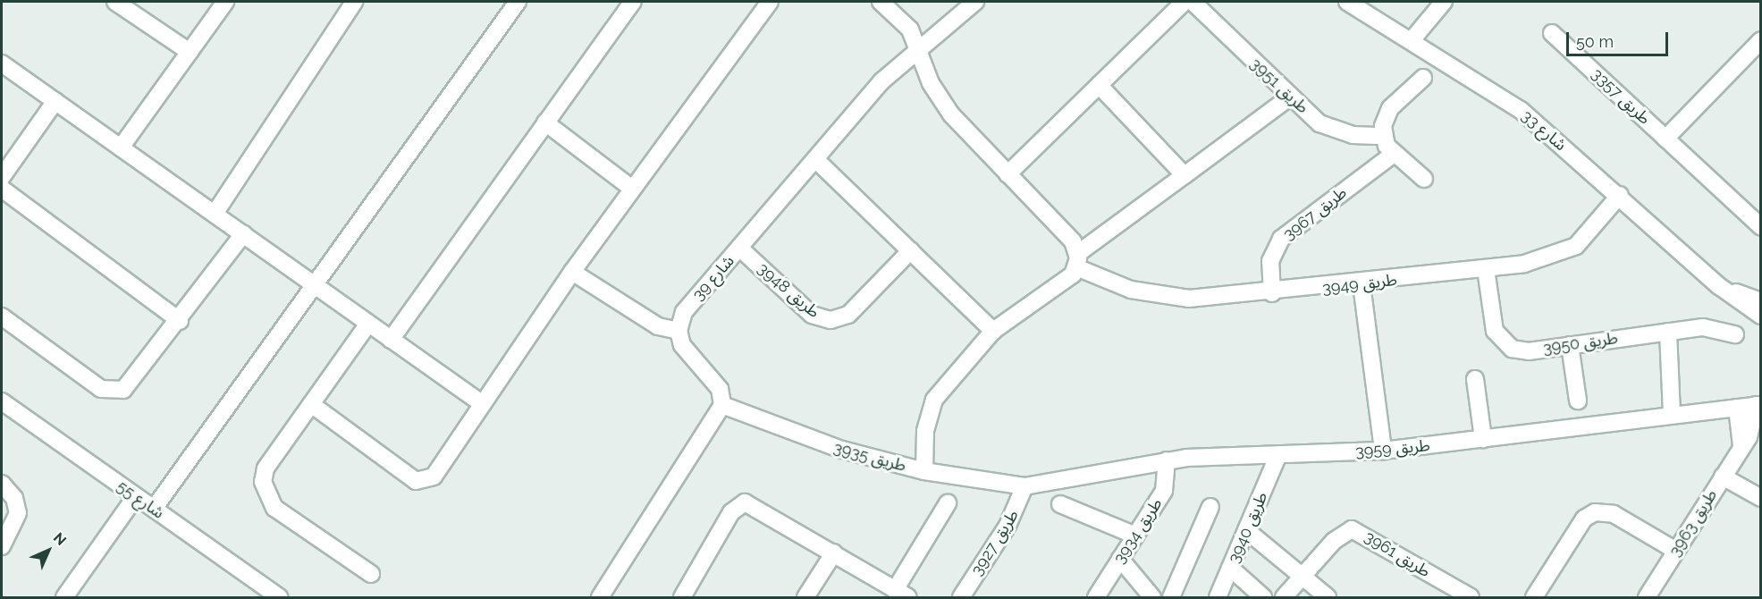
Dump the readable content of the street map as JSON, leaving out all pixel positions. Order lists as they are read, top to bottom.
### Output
{
  "streets": {
    "street": [
      "طريق 3951",
      "طريق 3357",
      "شارع 33",
      "طريق 3967",
      "شارع 39",
      "طريق 3949",
      "طريق 3948",
      "طريق 3950",
      "طريق 3959",
      "طريق 3935",
      "شارع 55",
      "طريق 3963",
      "طريق 3940",
      "طريق 3934",
      "طريق 3927",
      "طريق 3961"
    ]
  },
  "crossings": [
    ["شارع 33", "طريق 3949"],
    ["طريق 3967", "طريق 3949"],
    ["شارع 39", "طريق 3949"],
    ["شارع 39", "طريق 3948"],
    ["طريق 3949", "طريق 3950"],
    ["طريق 3959", "طريق 3935"],
    ["طريق 3959", "طريق 3963"],
    ["طريق 3959", "طريق 3940"],
    ["طريق 3959", "طريق 3934"],
    ["طريق 3959", "طريق 3927"],
    ["طريق 3935", "طريق 3927"]
  ],
  "scale_bar": "50 m",
  "north": "top right"
}
